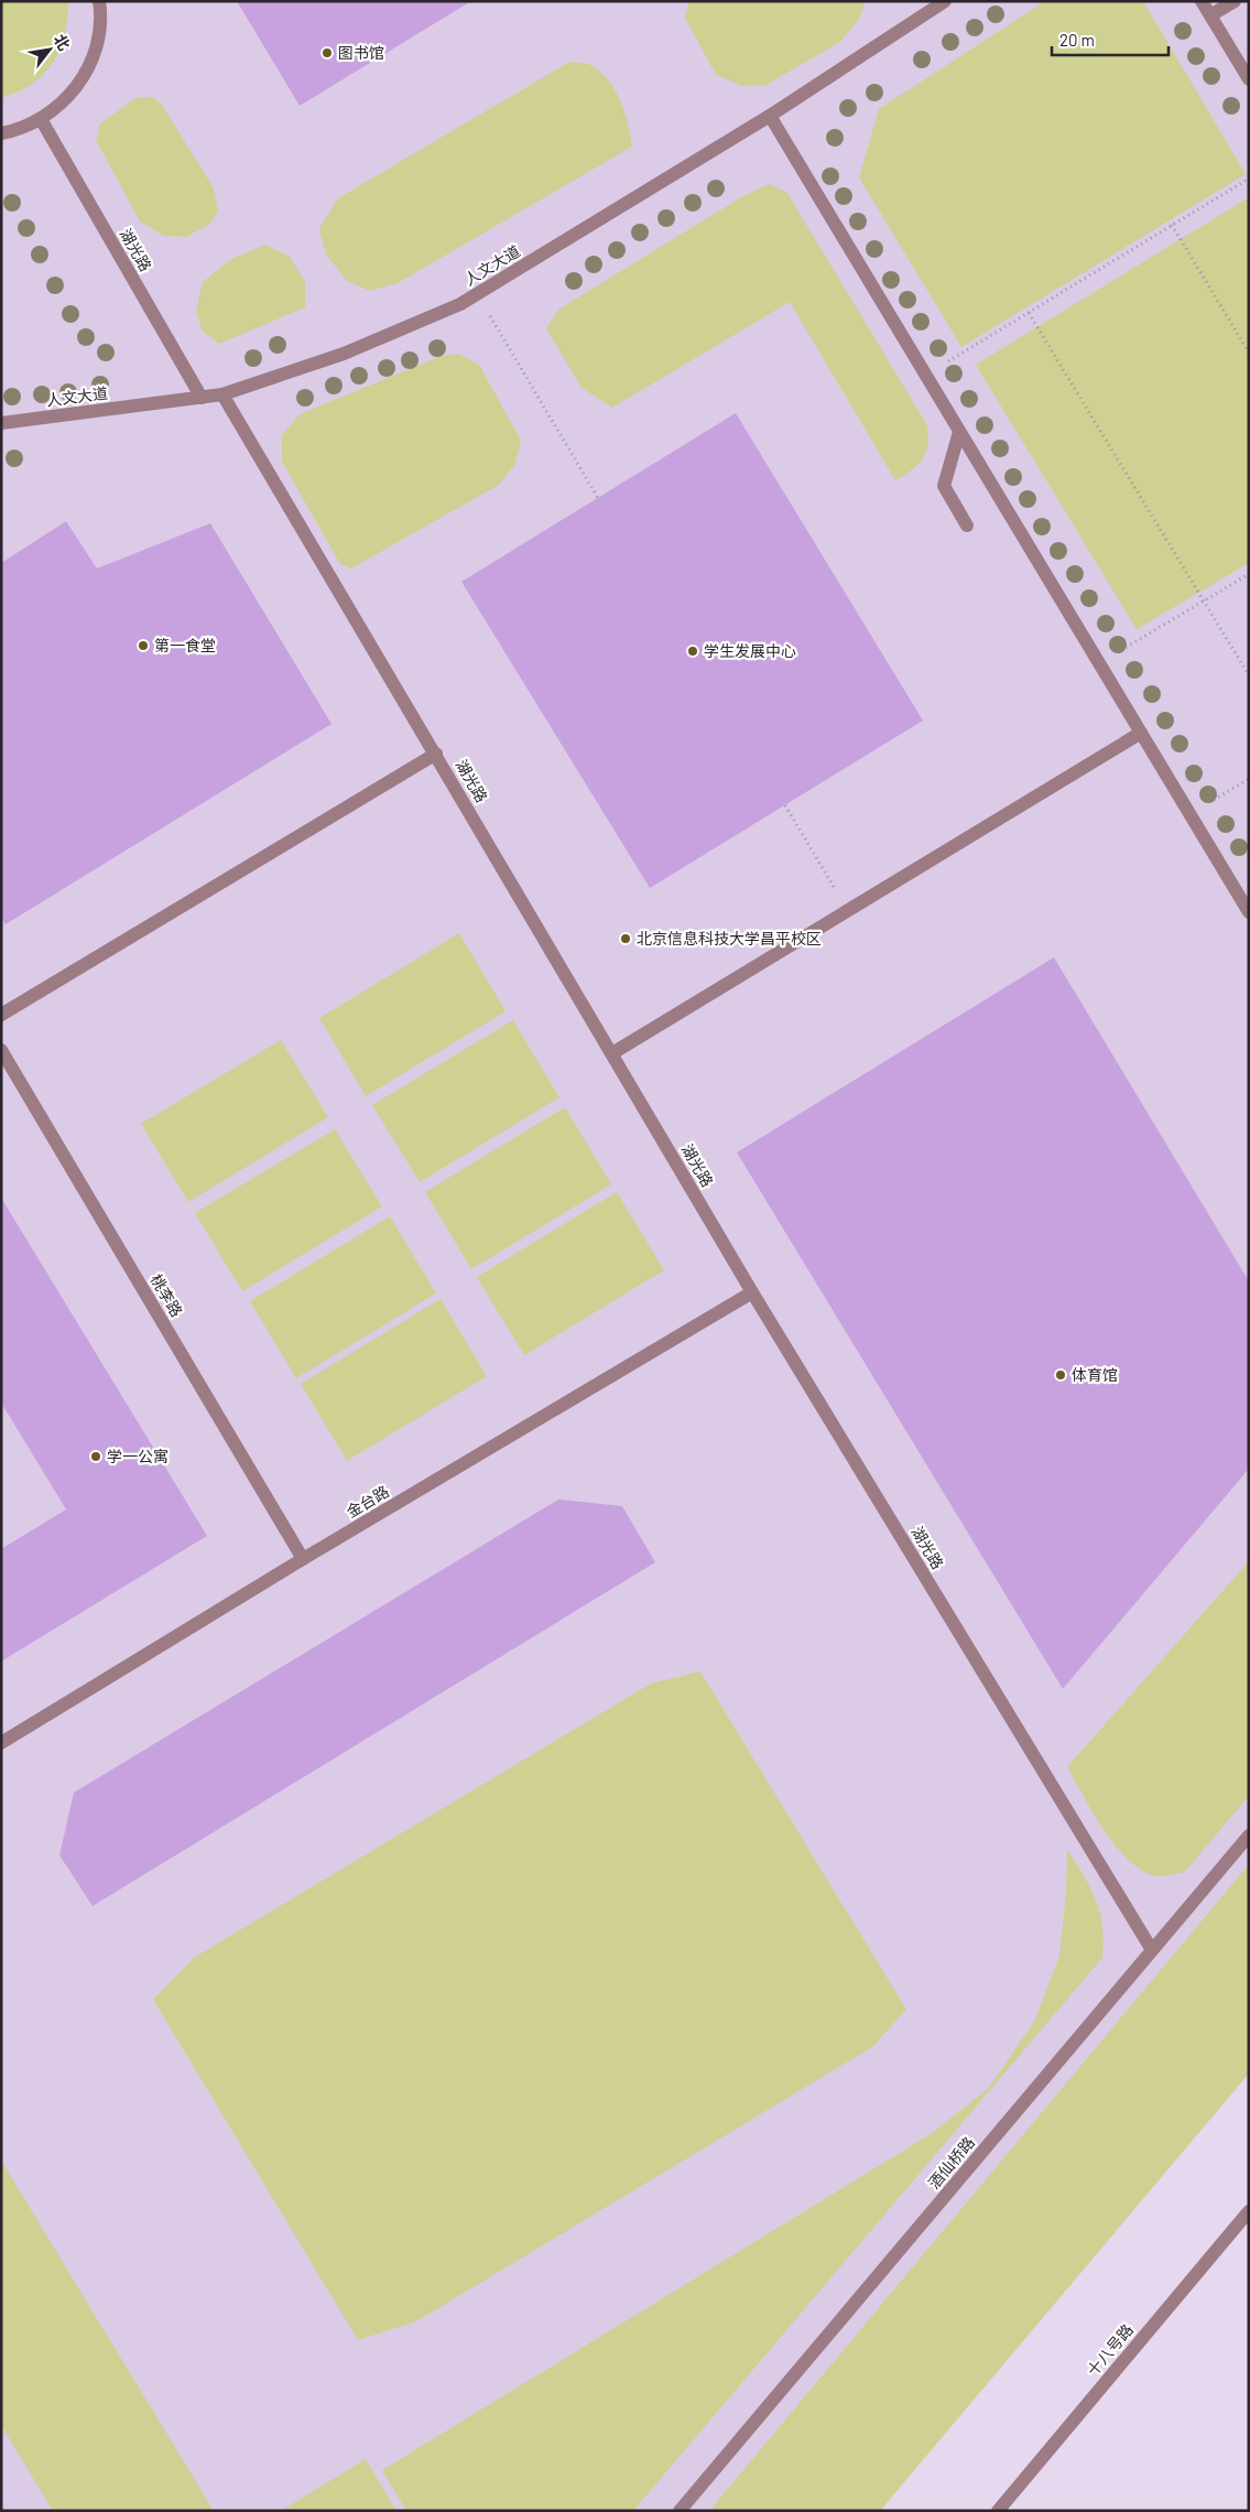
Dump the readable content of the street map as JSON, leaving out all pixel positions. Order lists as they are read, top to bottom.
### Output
{
  "streets": {
    "street": [
      "湖光路",
      "人文大道",
      "桃李路",
      "金台路",
      "酒仙桥路",
      "十八号路"
    ]
  },
  "crossings": [
    ["湖光路", "人文大道"],
    ["湖光路", "金台路"],
    ["湖光路", "酒仙桥路"],
    ["桃李路", "金台路"]
  ],
  "places": [
    "图书馆",
    "第一食堂",
    "学生发展中心",
    "北京信息科技大学昌平校区",
    "体育馆",
    "学一公寓"
  ],
  "scale_bar": "20 m",
  "north": "top right"
}
